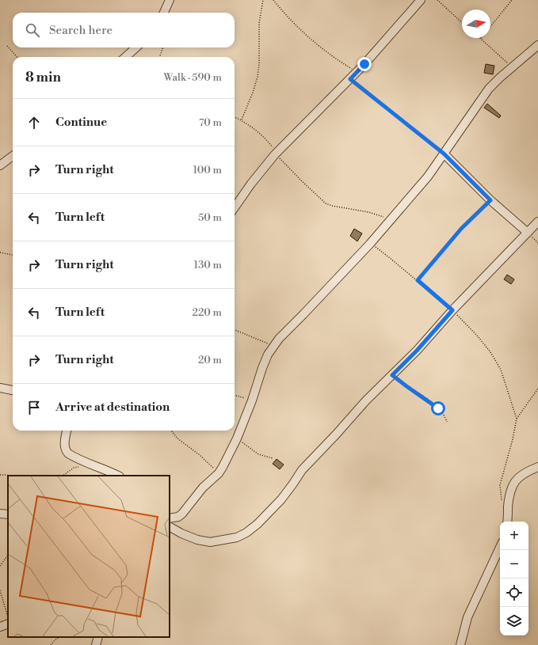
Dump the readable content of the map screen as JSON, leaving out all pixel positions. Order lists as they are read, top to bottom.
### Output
{
  "north": "right",
  "page": {
    "search": "Search here",
    "heading": ["8 min", "Walk · 590 m"],
    "list": [
      ["Continue", "70 m"],
      ["Turn right", "100 m"],
      ["Turn left", "50 m"],
      ["Turn right", "130 m"],
      ["Turn left", "220 m"],
      ["Turn right", "20 m"],
      "Arrive at destination"
    ],
    "map_buttons": ["+", "−"]
  }
}
